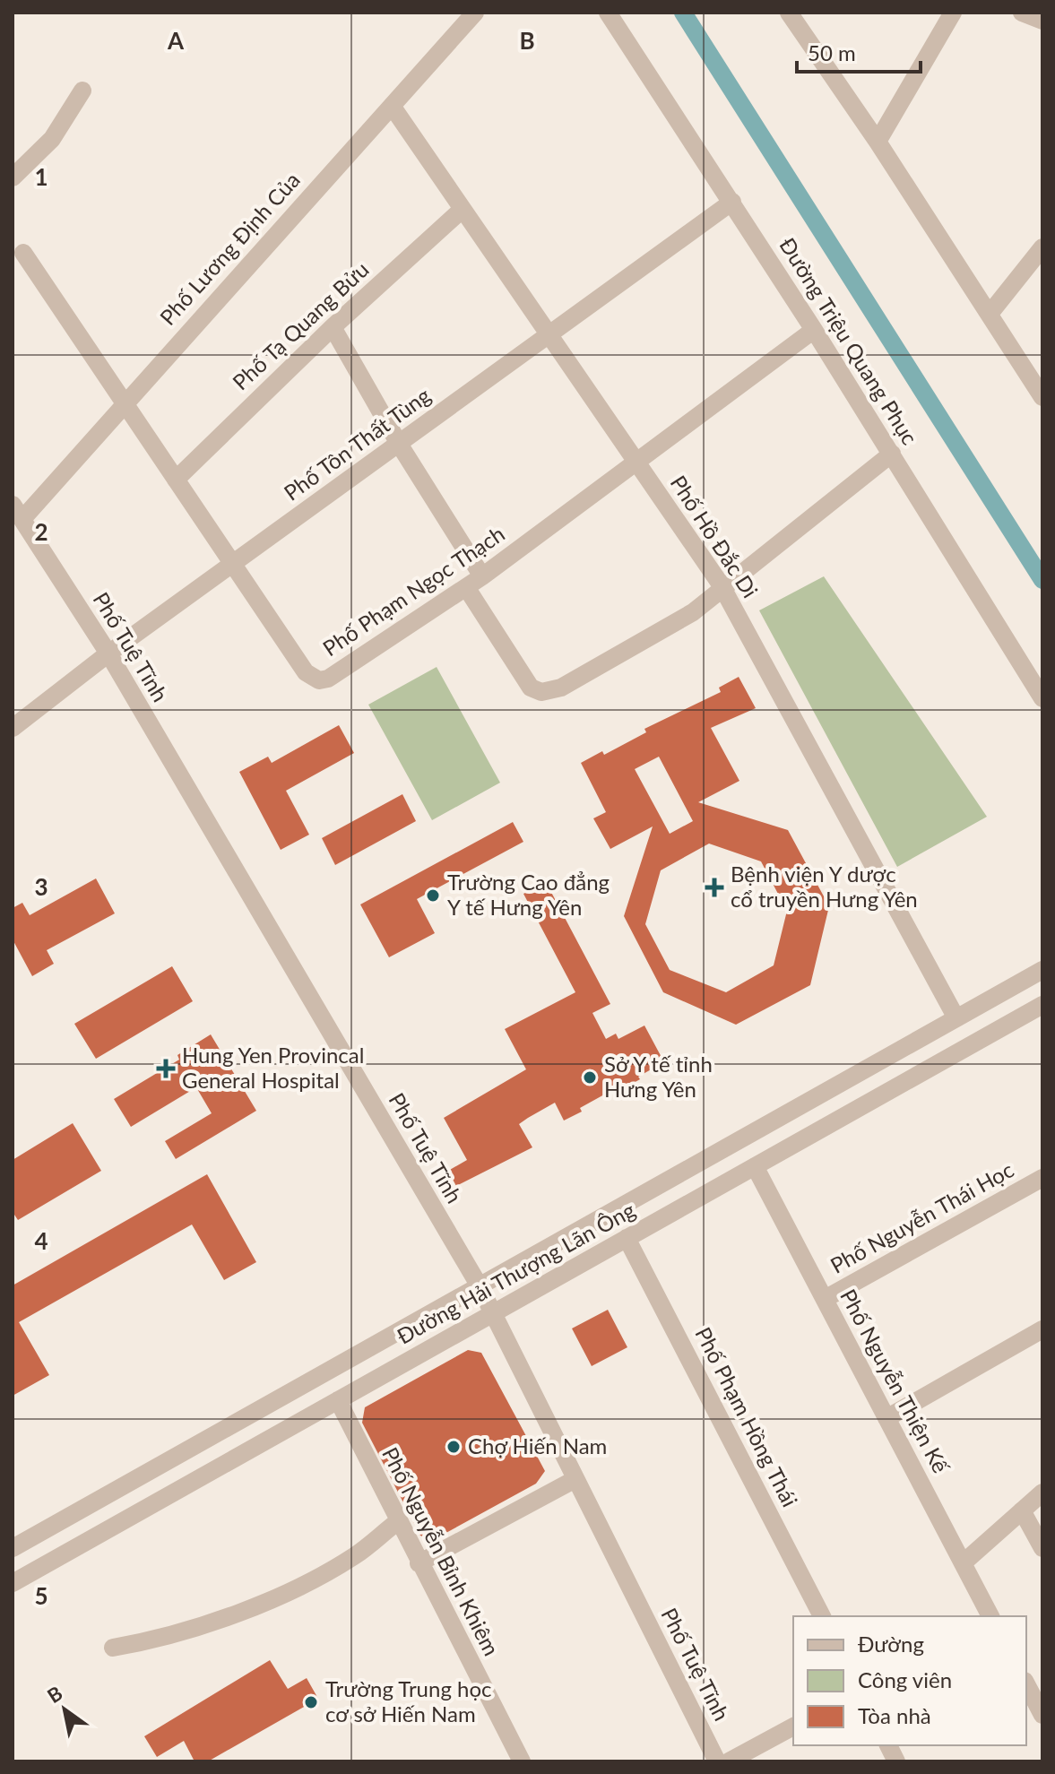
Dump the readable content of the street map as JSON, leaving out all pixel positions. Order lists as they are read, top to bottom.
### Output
{
  "streets": {
    "street": [
      "Phố Lương Định Của",
      "Phố Tạ Quang Bửu",
      "Đường Triệu Quang Phục",
      "Phố Tôn Thất Tùng",
      "Phố Hồ Đắc Di",
      "Phố Phạm Ngọc Thạch",
      "Phố Tuệ Tĩnh",
      "Phố Nguyễn Thái Học",
      "Đường Hải Thượng Lãn Ông",
      "Phố Nguyễn Thiện Kế",
      "Phố Phạm Hồng Thái",
      "Phố Nguyễn Bỉnh Khiêm"
    ]
  },
  "crossings": [
    ["Phố Lương Định Của", "Phố Hồ Đắc Di"],
    ["Phố Lương Định Của", "Phố Phạm Ngọc Thạch"],
    ["Phố Lương Định Của", "Phố Tuệ Tĩnh"],
    ["Phố Tạ Quang Bửu", "Phố Hồ Đắc Di"],
    ["Phố Tạ Quang Bửu", "Phố Phạm Ngọc Thạch"],
    ["Đường Triệu Quang Phục", "Phố Tôn Thất Tùng"],
    ["Đường Triệu Quang Phục", "Phố Phạm Ngọc Thạch"],
    ["Phố Tôn Thất Tùng", "Phố Hồ Đắc Di"],
    ["Phố Tôn Thất Tùng", "Phố Phạm Ngọc Thạch"],
    ["Phố Tôn Thất Tùng", "Phố Tuệ Tĩnh"],
    ["Phố Hồ Đắc Di", "Phố Phạm Ngọc Thạch"],
    ["Phố Hồ Đắc Di", "Đường Hải Thượng Lãn Ông"],
    ["Phố Tuệ Tĩnh", "Đường Hải Thượng Lãn Ông"],
    ["Phố Nguyễn Thái Học", "Phố Nguyễn Thiện Kế"],
    ["Đường Hải Thượng Lãn Ông", "Phố Nguyễn Thiện Kế"],
    ["Đường Hải Thượng Lãn Ông", "Phố Phạm Hồng Thái"],
    ["Đường Hải Thượng Lãn Ông", "Phố Nguyễn Bỉnh Khiêm"]
  ],
  "places": {
    "health": ["Bệnh viện Y dược cổ truyền Hưng Yên", "Hung Yen Provincal General Hospital"],
    "other": [
      "Trường Cao đẳng Y tế Hưng Yên",
      "Sở Y tế tỉnh Hưng Yên",
      "Chợ Hiến Nam",
      "Trường Trung học cơ sở Hiến Nam"
    ]
  },
  "legend": ["Đường", "Công viên", "Tòa nhà"],
  "scale_bar": "50 m",
  "north": "top left",
  "grid": {
    "columns": ["A", "B"],
    "rows": [
      "1",
      "2",
      "3",
      "4",
      "5"
    ]
  }
}
